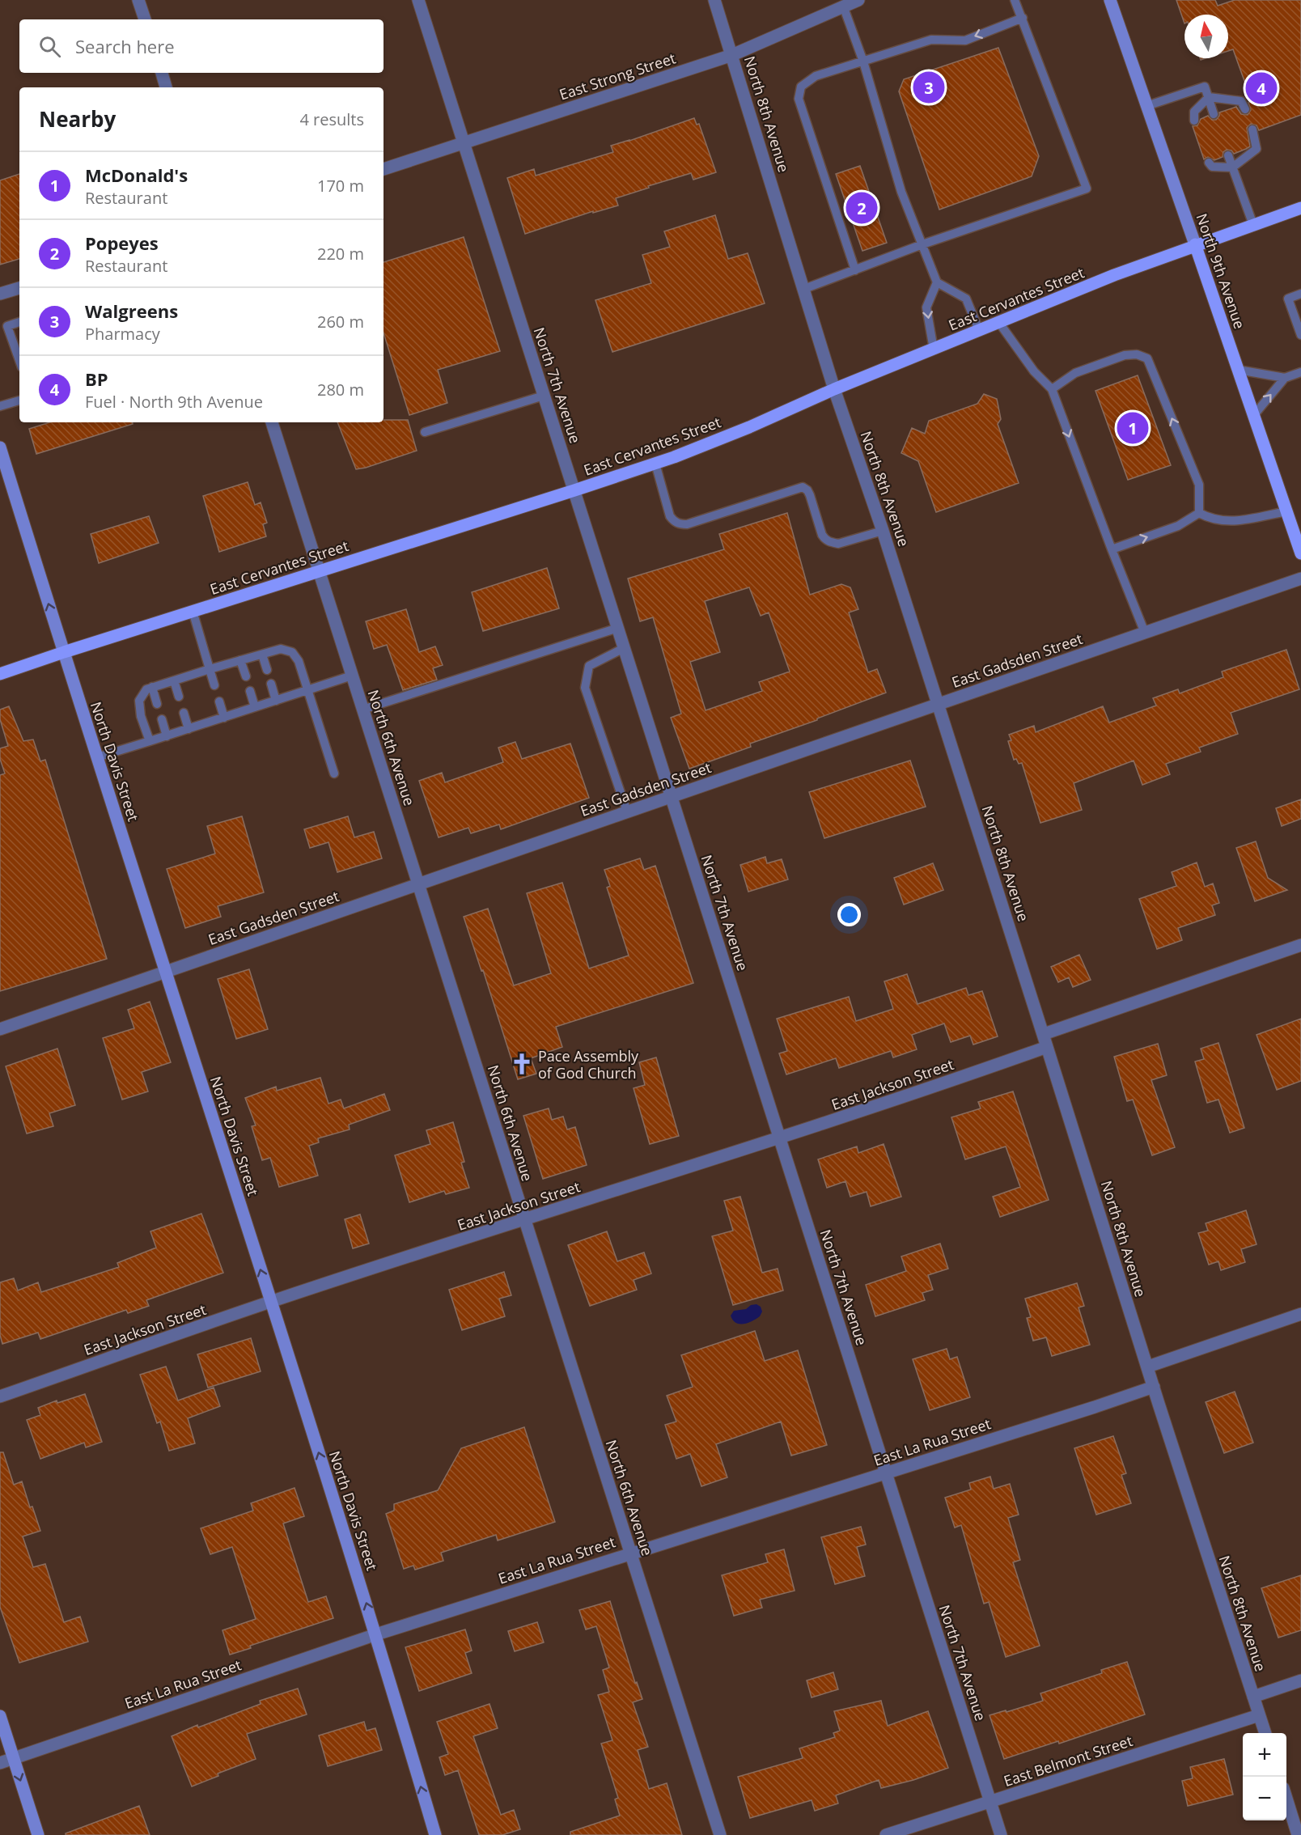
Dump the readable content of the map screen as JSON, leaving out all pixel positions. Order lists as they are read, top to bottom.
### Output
{
  "streets": {
    "main road": ["North 9th Avenue", "East Cervantes Street", "North Davis Street"],
    "street": [
      "East Strong Street",
      "North 8th Avenue",
      "North 7th Avenue",
      "East Gadsden Street",
      "North 6th Avenue",
      "East Jackson Street",
      "East La Rua Street",
      "East Belmont Street"
    ]
  },
  "crossings": [
    ["East Strong Street", "North 8th Avenue"],
    ["East Strong Street", "North 7th Avenue"],
    ["North 8th Avenue", "East Cervantes Street"],
    ["North 8th Avenue", "East Gadsden Street"],
    ["North 8th Avenue", "East Jackson Street"],
    ["North 8th Avenue", "East La Rua Street"],
    ["North 8th Avenue", "East Belmont Street"],
    ["North 9th Avenue", "East Cervantes Street"],
    ["East Cervantes Street", "North 7th Avenue"],
    ["East Cervantes Street", "North 6th Avenue"],
    ["East Cervantes Street", "North Davis Street"],
    ["North 7th Avenue", "East Gadsden Street"],
    ["North 7th Avenue", "East Jackson Street"],
    ["North 7th Avenue", "East La Rua Street"],
    ["North 7th Avenue", "East Belmont Street"],
    ["East Gadsden Street", "North 6th Avenue"],
    ["East Gadsden Street", "North Davis Street"],
    ["North 6th Avenue", "East Jackson Street"],
    ["North 6th Avenue", "East La Rua Street"],
    ["North Davis Street", "East Jackson Street"],
    ["North Davis Street", "East La Rua Street"]
  ],
  "one_way": ["North Davis Street"],
  "places": {
    "church": ["Pace Assembly of God Church"]
  },
  "north": "top",
  "page": {
    "search": "Search here",
    "pins": [
      "3",
      "4",
      "2",
      "1"
    ],
    "heading": ["Nearby", "4 results"],
    "list": [
      {
        "mark": "1",
        "name": "McDonald's",
        "note": "Restaurant",
        "value": "170 m"
      },
      {
        "mark": "2",
        "name": "Popeyes",
        "note": "Restaurant",
        "value": "220 m"
      },
      {
        "mark": "3",
        "name": "Walgreens",
        "note": "Pharmacy",
        "value": "260 m"
      },
      {
        "mark": "4",
        "name": "BP",
        "note": "Fuel · North 9th Avenue",
        "value": "280 m"
      }
    ],
    "map_buttons": ["+", "−"]
  }
}
